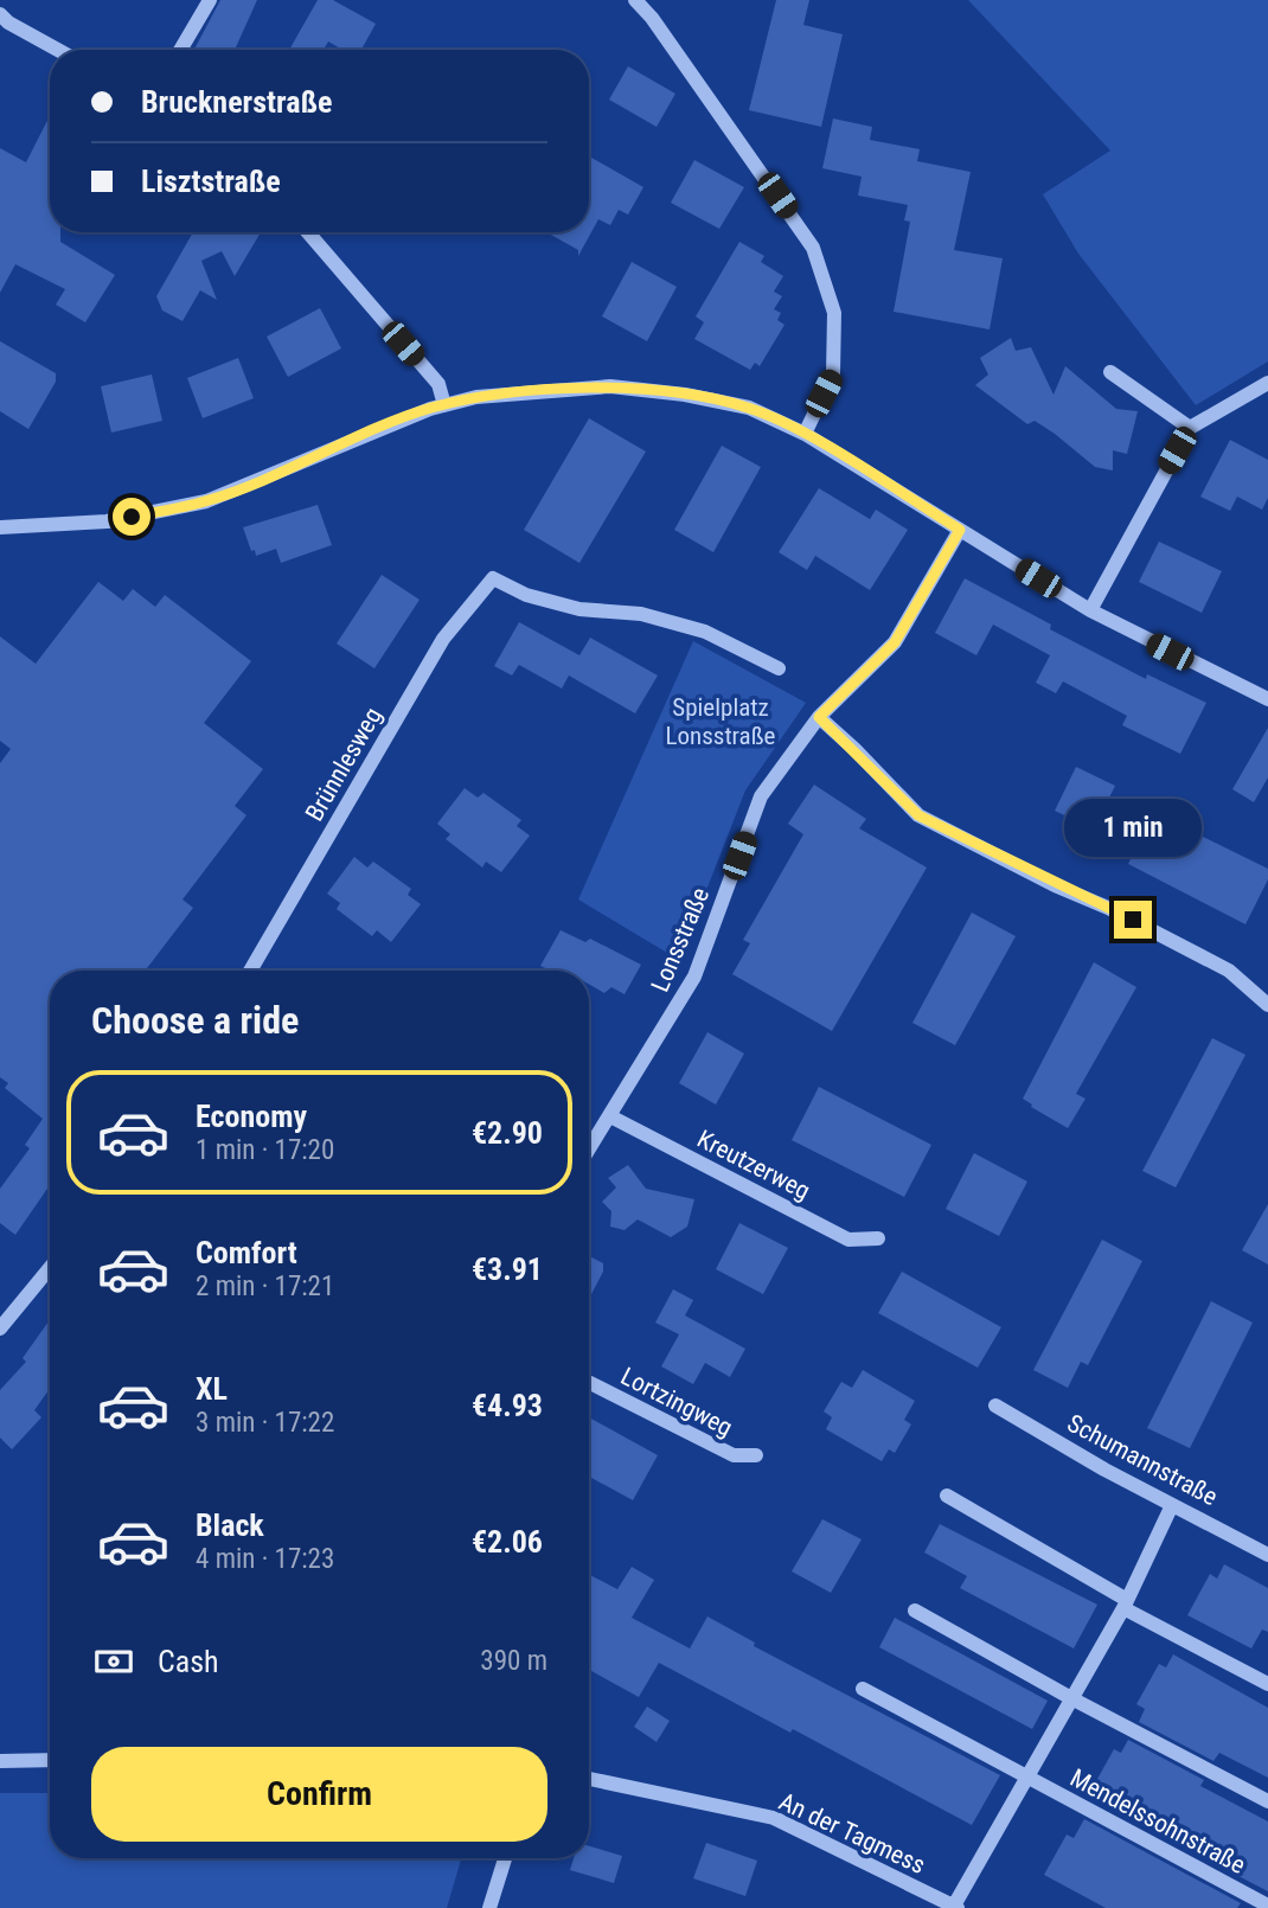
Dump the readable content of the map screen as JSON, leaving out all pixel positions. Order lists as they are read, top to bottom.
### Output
{
  "streets": {
    "street": [
      "Brünnlesweg",
      "Lonsstraße",
      "Kreutzerweg",
      "Lortzingweg",
      "Schumannstraße",
      "Mendelssohnstraße",
      "An der Tagmess"
    ]
  },
  "crossings": [
    ["Lonsstraße", "Kreutzerweg"]
  ],
  "parks": ["Spielplatz Lonsstraße"],
  "page": {
    "banner": ["Brucknerstraße", "Lisztstraße"],
    "bubble": "1 min",
    "heading": "Choose a ride",
    "list": [
      {
        "name": "Economy",
        "note": "1 min · 17:20",
        "value": "€2.90"
      },
      {
        "name": "Comfort",
        "note": "2 min · 17:21",
        "value": "€3.91"
      },
      {
        "name": "XL",
        "note": "3 min · 17:22",
        "value": "€4.93"
      },
      {
        "name": "Black",
        "note": "4 min · 17:23",
        "value": "€2.06"
      }
    ],
    "pay": ["Cash", "390 m"],
    "buttons": "Confirm"
  }
}
